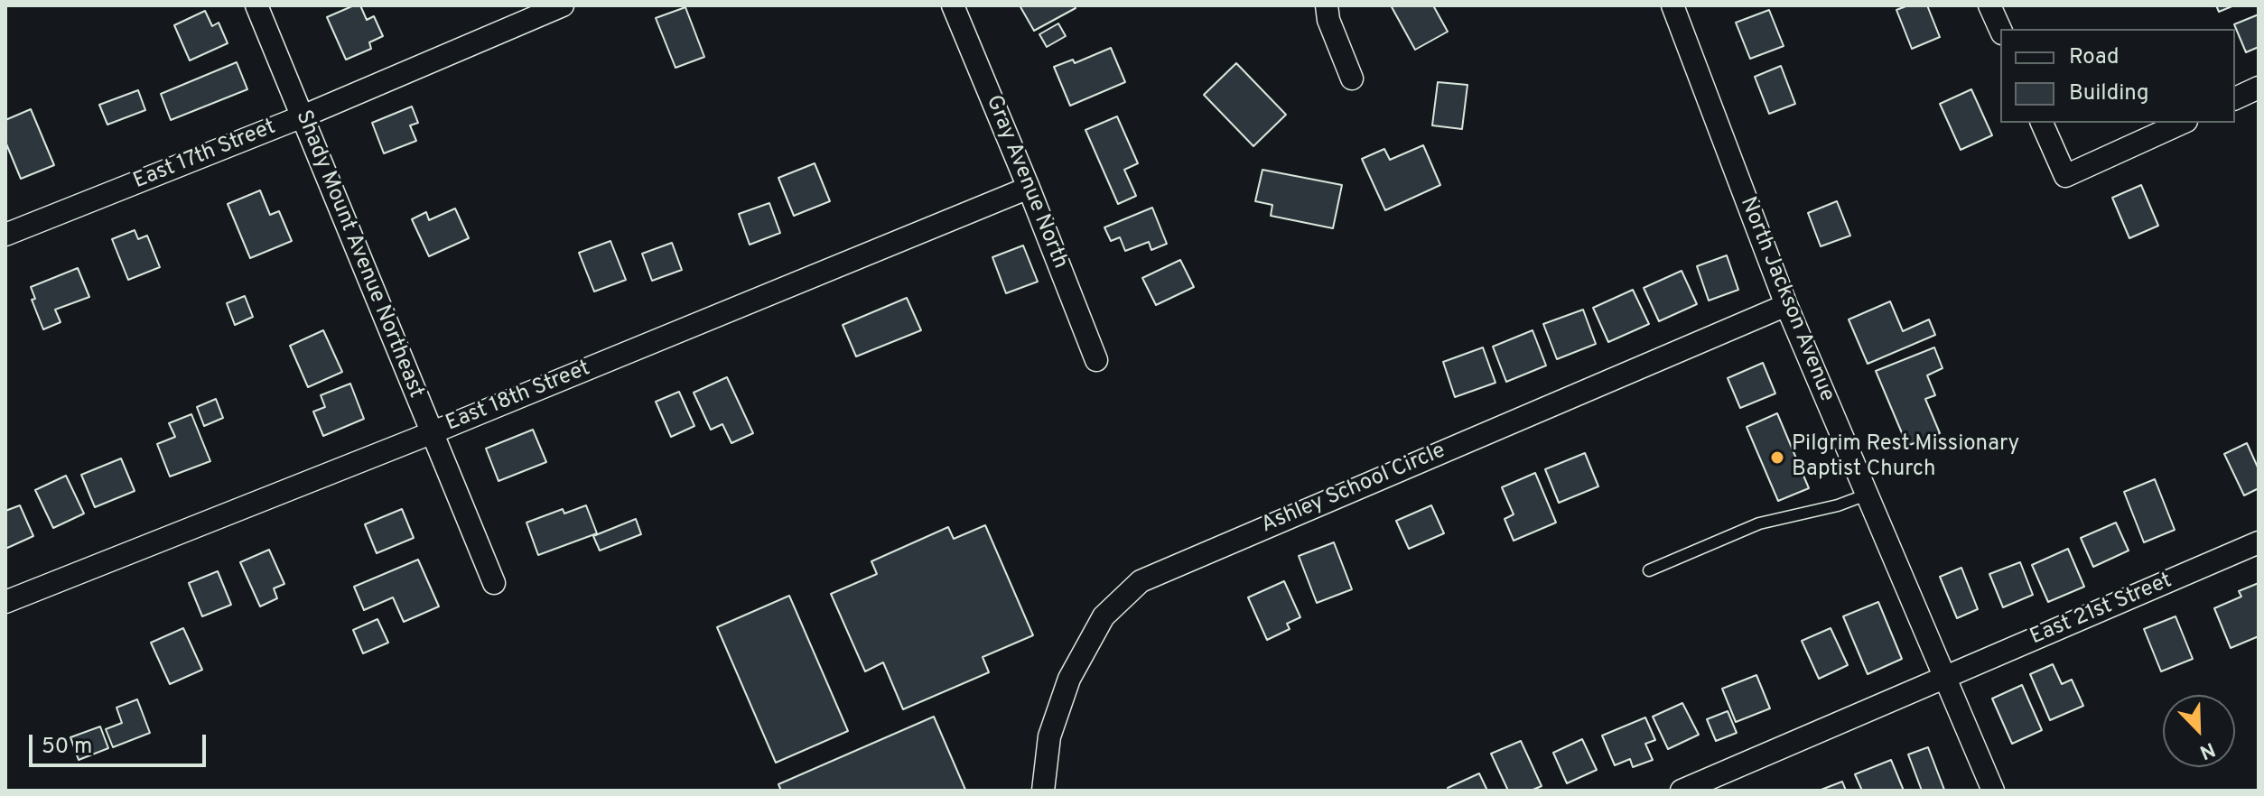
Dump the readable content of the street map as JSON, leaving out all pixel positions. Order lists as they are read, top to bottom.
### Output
{
  "streets": {
    "street": [
      "East 17th Street",
      "Gray Avenue North",
      "Shady Mount Avenue Northeast",
      "North Jackson Avenue",
      "East 18th Street",
      "Ashley School Circle",
      "East 21st Street"
    ]
  },
  "crossings": [
    ["East 17th Street", "Shady Mount Avenue Northeast"],
    ["Gray Avenue North", "East 18th Street"],
    ["Shady Mount Avenue Northeast", "East 18th Street"],
    ["North Jackson Avenue", "Ashley School Circle"],
    ["North Jackson Avenue", "East 21st Street"]
  ],
  "places": ["Pilgrim Rest Missionary Baptist Church"],
  "legend": ["Road", "Building"],
  "scale_bar": "50 m",
  "north": "bottom right"
}
